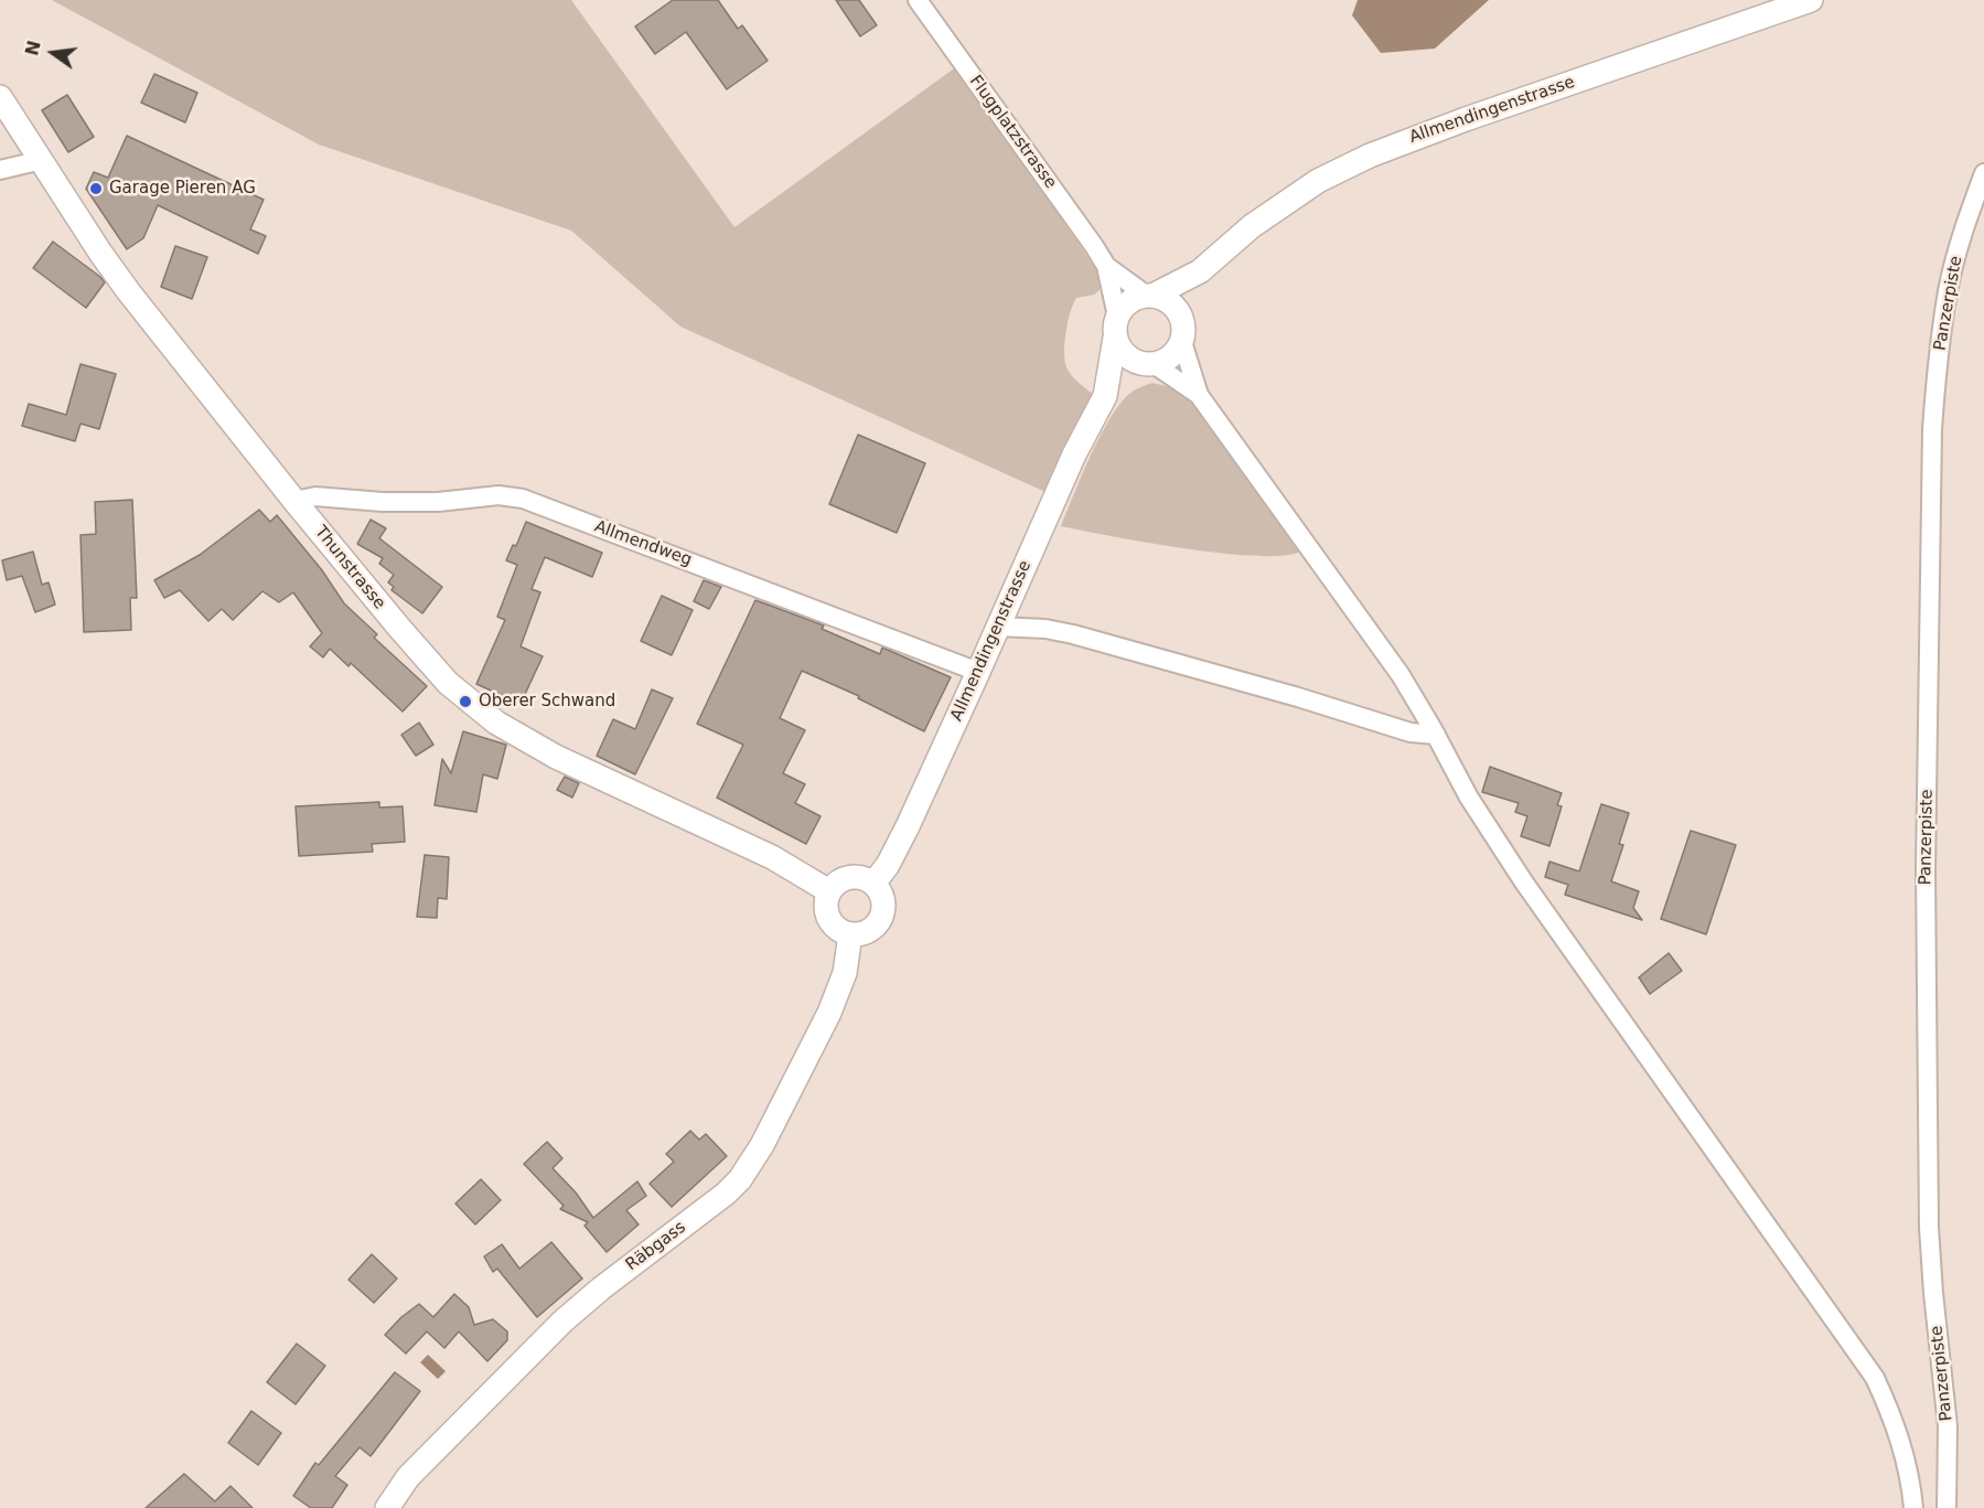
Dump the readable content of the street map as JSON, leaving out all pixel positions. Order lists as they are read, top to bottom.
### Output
{
  "streets": {
    "street": [
      "Allmendingenstrasse",
      "Flugplatzstrasse",
      "Panzerpiste",
      "Allmendweg",
      "Thunstrasse",
      "Räbgass"
    ]
  },
  "crossings": [
    ["Allmendingenstrasse", "Flugplatzstrasse"],
    ["Allmendingenstrasse", "Allmendweg"],
    ["Allmendingenstrasse", "Thunstrasse"],
    ["Allmendingenstrasse", "Räbgass"],
    ["Allmendweg", "Thunstrasse"],
    ["Thunstrasse", "Räbgass"]
  ],
  "places": ["Garage Pieren AG", "Oberer Schwand"],
  "north": "left"
}
